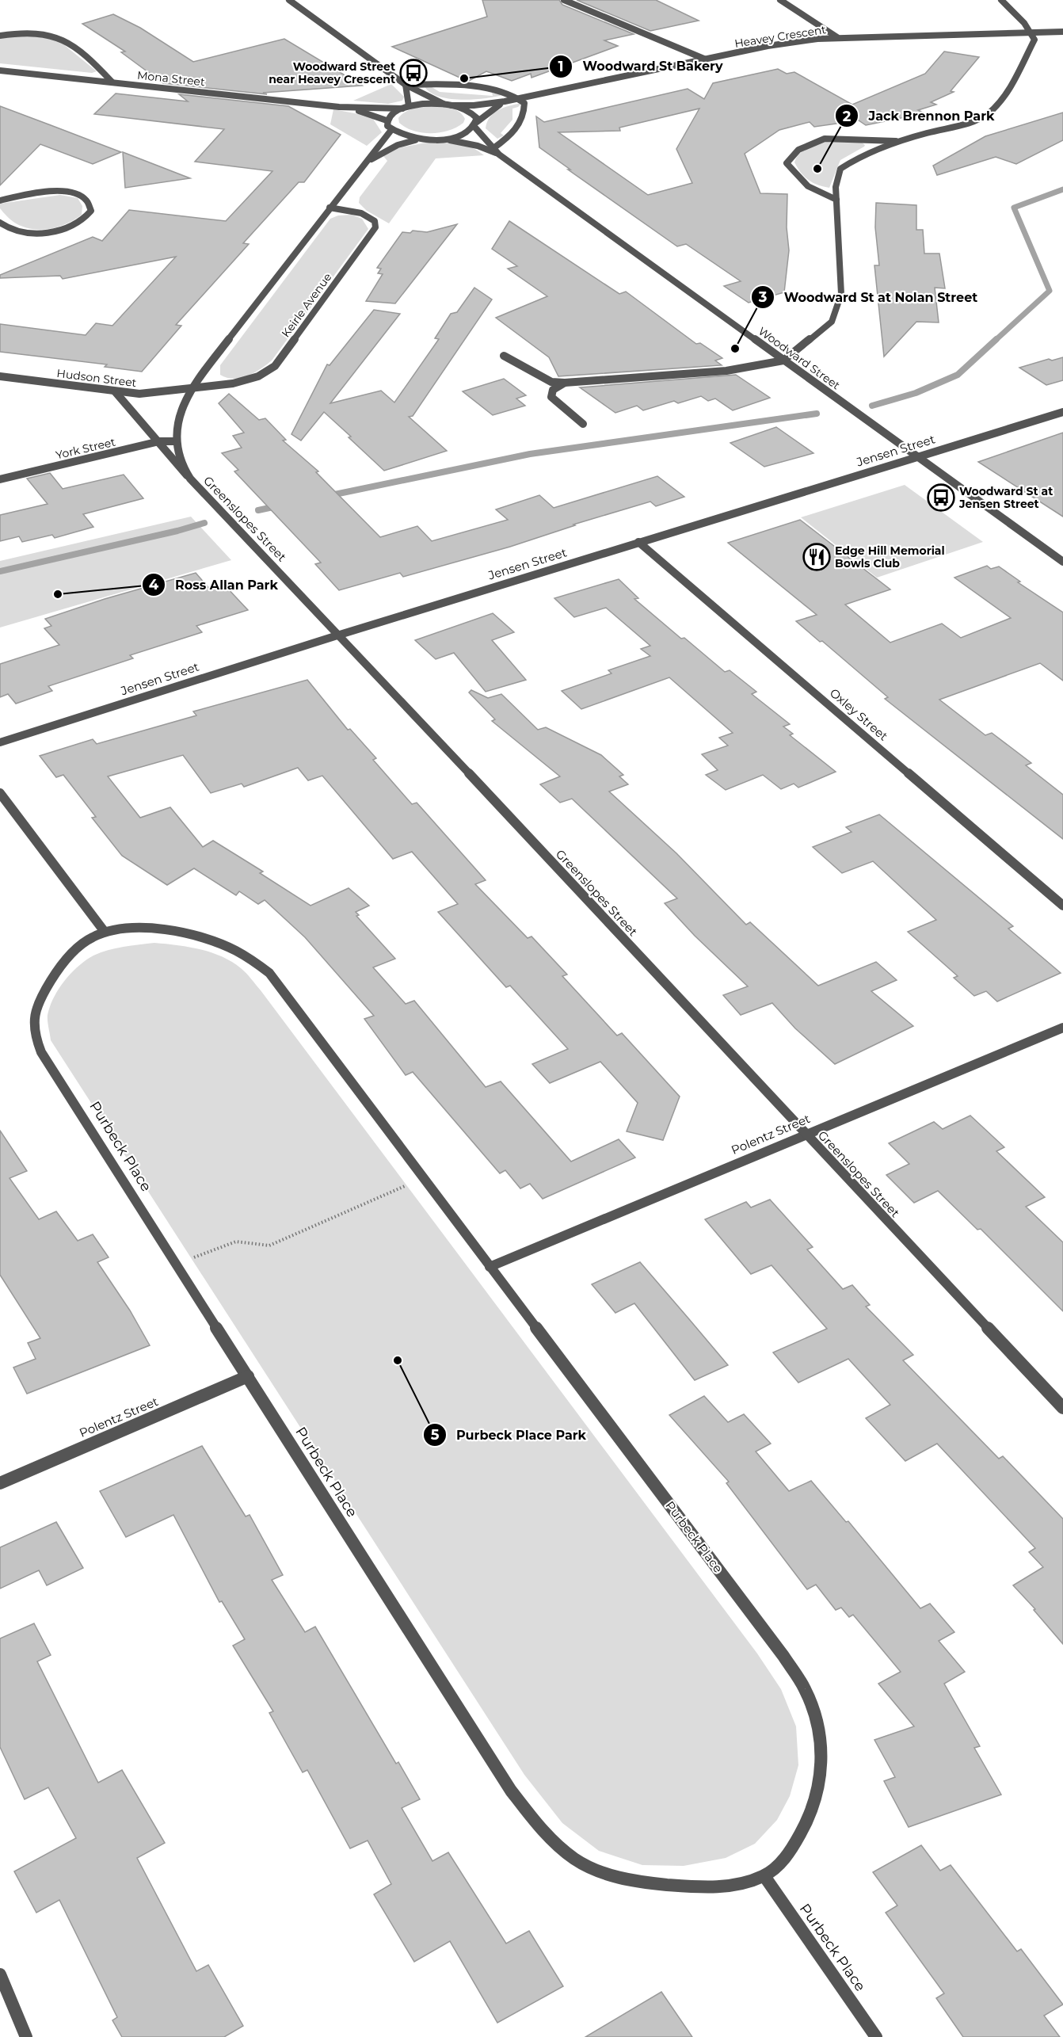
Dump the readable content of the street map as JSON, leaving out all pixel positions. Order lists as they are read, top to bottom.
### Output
{
  "streets": {
    "street": [
      "Heavey Crescent",
      "Mona Street",
      "Keirle Avenue",
      "Woodward Street",
      "Hudson Street",
      "York Street",
      "Jensen Street",
      "Greenslopes Street",
      "Oxley Street",
      "Polentz Street",
      "Purbeck Place"
    ]
  },
  "crossings": [
    ["Heavey Crescent", "Woodward Street"],
    ["Keirle Avenue", "Hudson Street"],
    ["Woodward Street", "Jensen Street"],
    ["Hudson Street", "Greenslopes Street"],
    ["York Street", "Greenslopes Street"],
    ["Jensen Street", "Greenslopes Street"],
    ["Jensen Street", "Oxley Street"],
    ["Greenslopes Street", "Polentz Street"],
    ["Polentz Street", "Purbeck Place"]
  ],
  "places": {
    "bus stop": ["Woodward Street near Heavey Crescent", "Woodward St at Jensen Street"],
    "other": [
      "Woodward St Bakery",
      "Jack Brennon Park",
      "Woodward St at Nolan Street",
      "Ross Allan Park",
      "Purbeck Place Park"
    ],
    "restaurant": ["Edge Hill Memorial Bowls Club"]
  }
}
